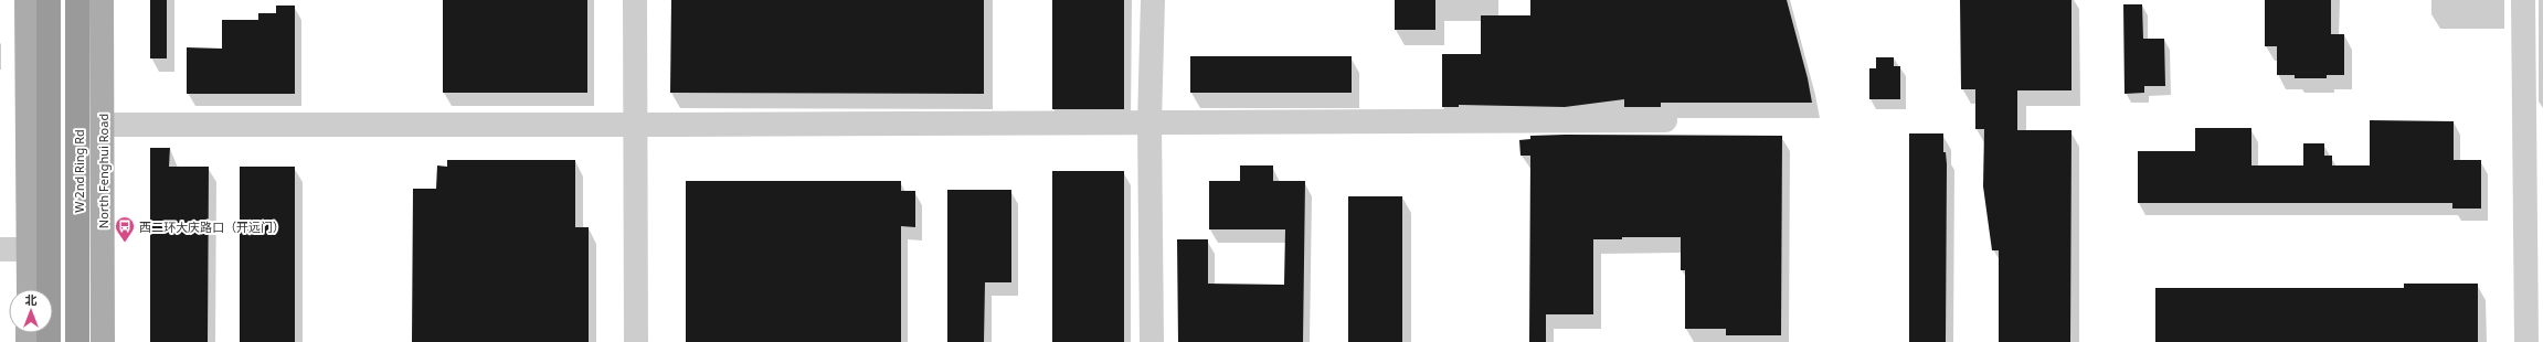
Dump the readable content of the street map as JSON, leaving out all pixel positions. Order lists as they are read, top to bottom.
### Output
{
  "streets": {
    "highway": ["W 2nd Ring Rd"],
    "main road": ["North Fenghui Road"]
  },
  "places": {
    "bus stop": ["西二环大庆路口（开远门）"]
  },
  "north": "top"
}
